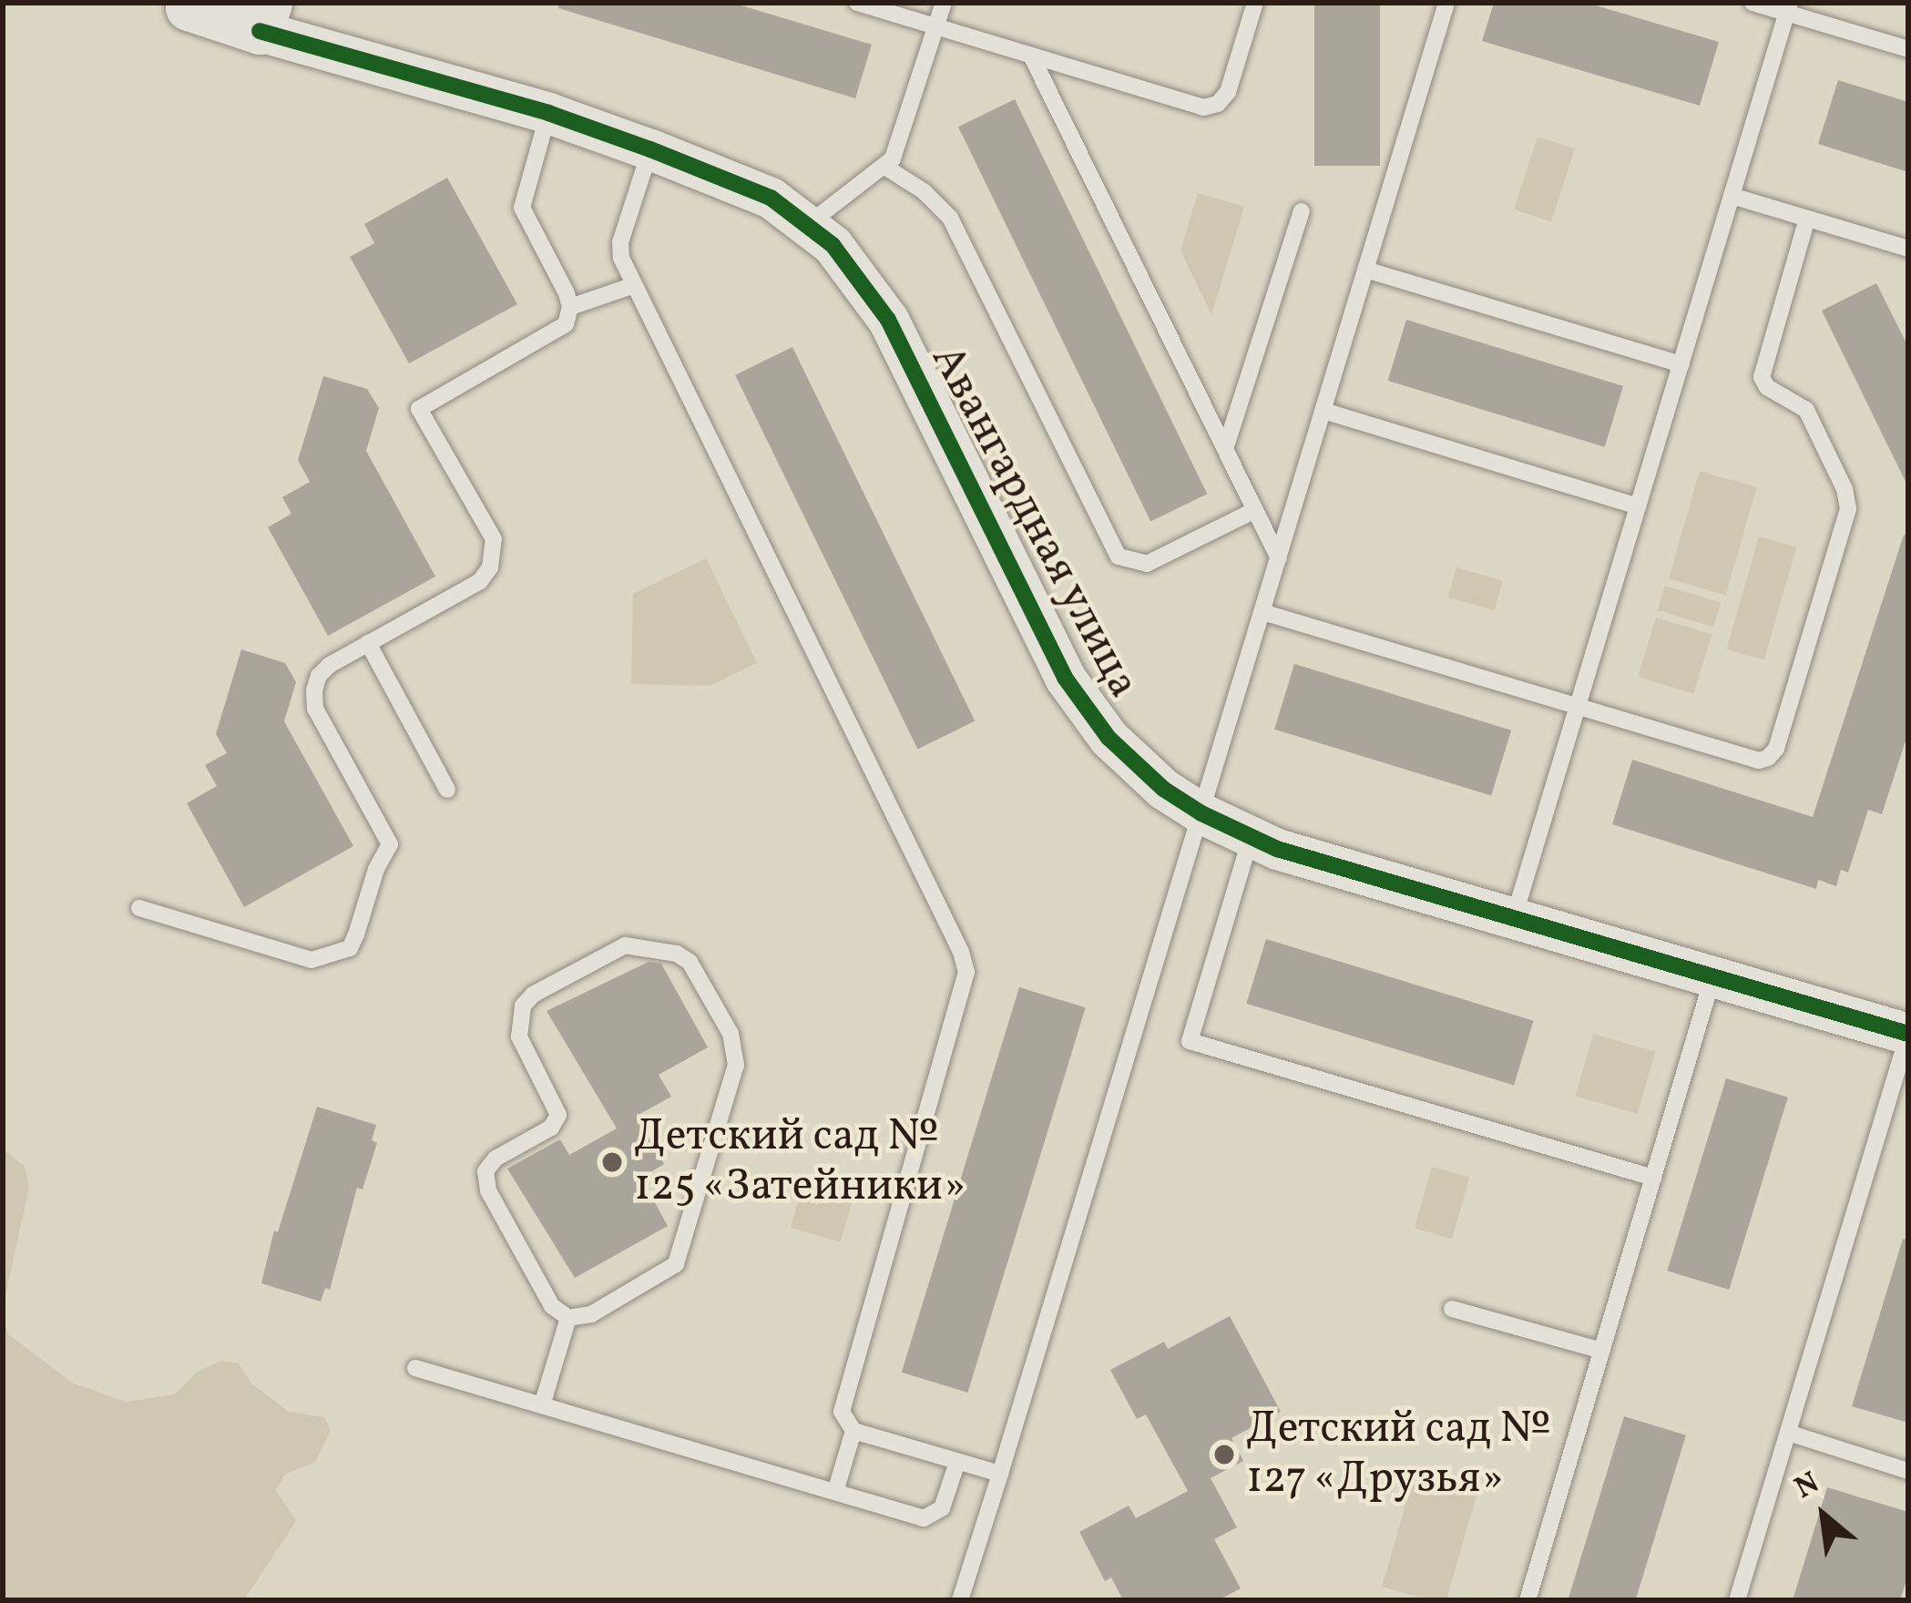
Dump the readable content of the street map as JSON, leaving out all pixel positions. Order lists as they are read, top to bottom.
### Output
{
  "streets": {
    "street": ["Авангардная улица"]
  },
  "places": ["Детский сад № 125 «Затейники»", "Детский сад № 127 «Друзья»"],
  "north": "top left"
}
